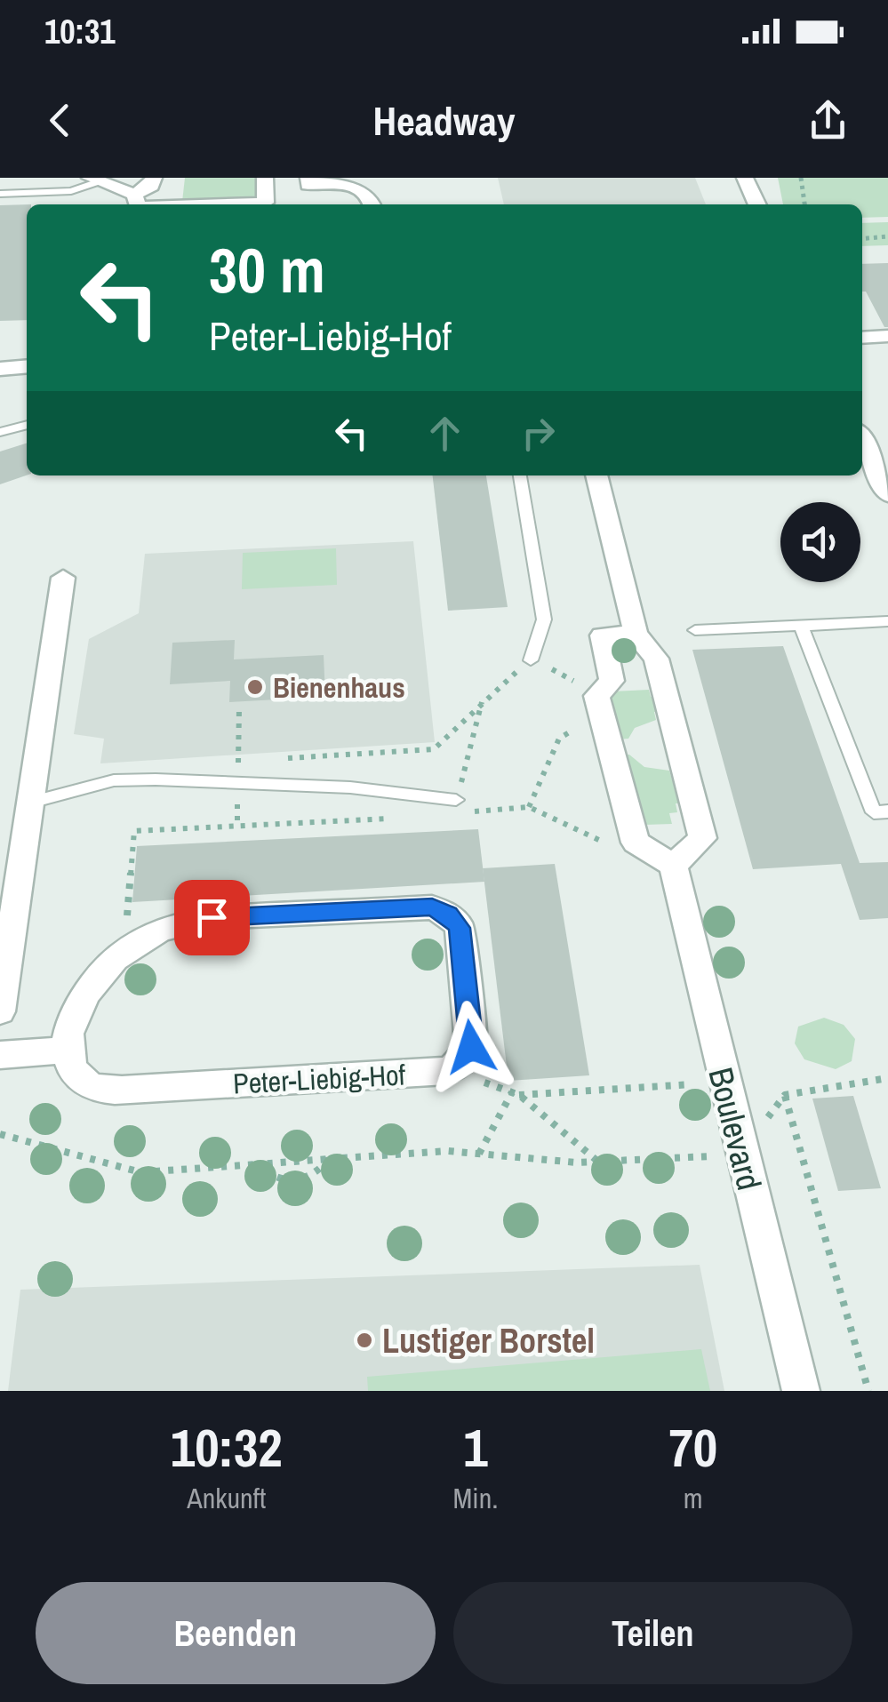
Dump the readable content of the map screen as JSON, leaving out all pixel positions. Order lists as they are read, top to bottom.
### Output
{
  "streets": {
    "street": ["Peter-Liebig-Hof", "Boulevard"]
  },
  "places": ["Bienenhaus", "Lustiger Borstel"],
  "page": {
    "status": "10:31",
    "header": "Headway",
    "turn": ["30 m", "Peter-Liebig-Hof"],
    "eta": [
      "10:32",
      "Ankunft",
      "1",
      "Min.",
      "70",
      "m"
    ],
    "buttons": ["Beenden", "Teilen"]
  }
}
